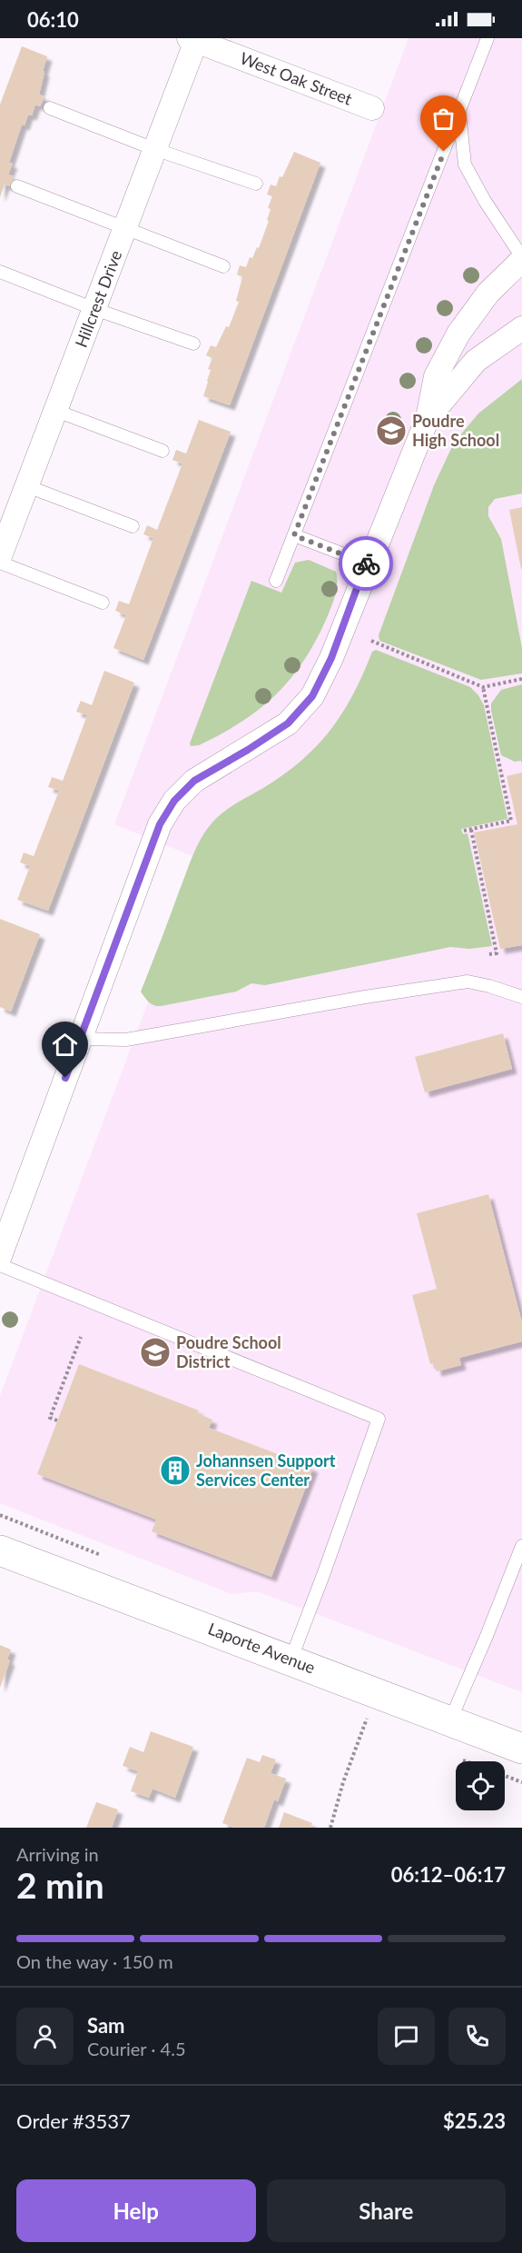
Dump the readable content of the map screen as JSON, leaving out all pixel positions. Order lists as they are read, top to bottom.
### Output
{
  "streets": {
    "street": ["West Oak Street", "Hillcrest Drive", "Laporte Avenue"]
  },
  "crossings": [
    ["West Oak Street", "Hillcrest Drive"]
  ],
  "places": {
    "school or university": ["Poudre High School", "Poudre School District"],
    "building": ["Johannsen Support Services Center"]
  },
  "page": {
    "status": "06:10",
    "heading": ["2 min", "Arriving in", "06:12–06:17"],
    "panel": [
      "Sam",
      "Courier · 4.5",
      "Order #3537",
      "$25.23"
    ],
    "bar": "On the way · 150 m",
    "buttons": ["Help", "Share"]
  }
}
